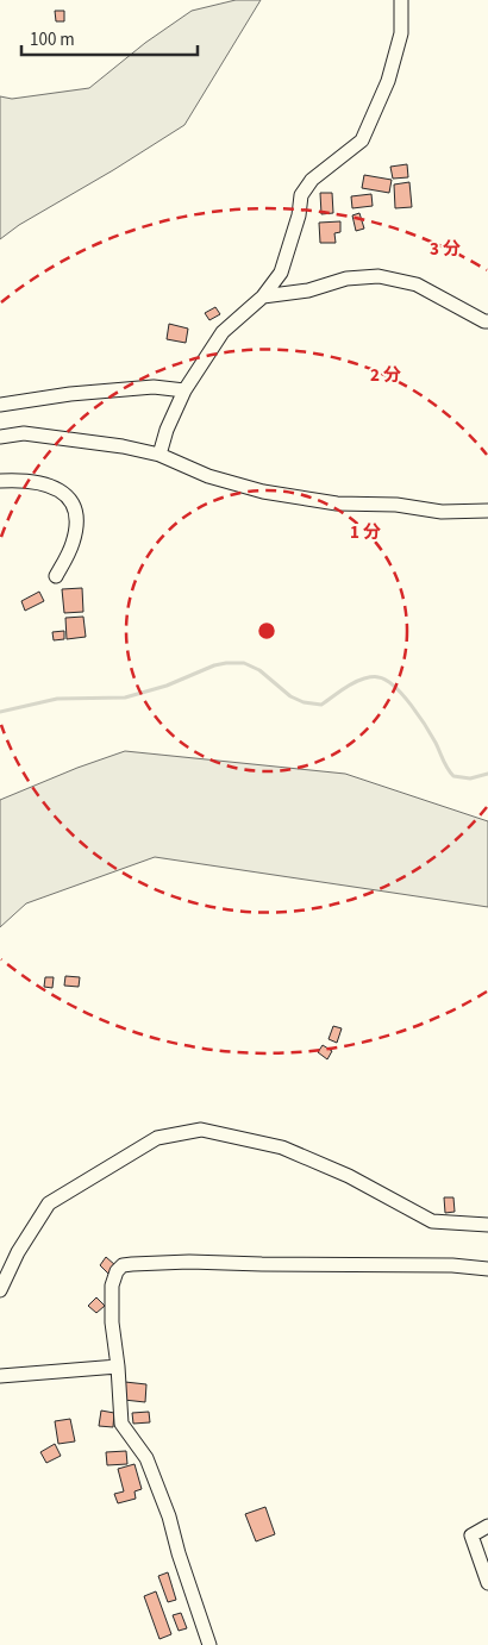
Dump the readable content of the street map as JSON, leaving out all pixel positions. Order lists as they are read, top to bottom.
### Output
{
  "scale_bar": "100 m",
  "rings": ["3 分", "2 分", "1 分"]
}
